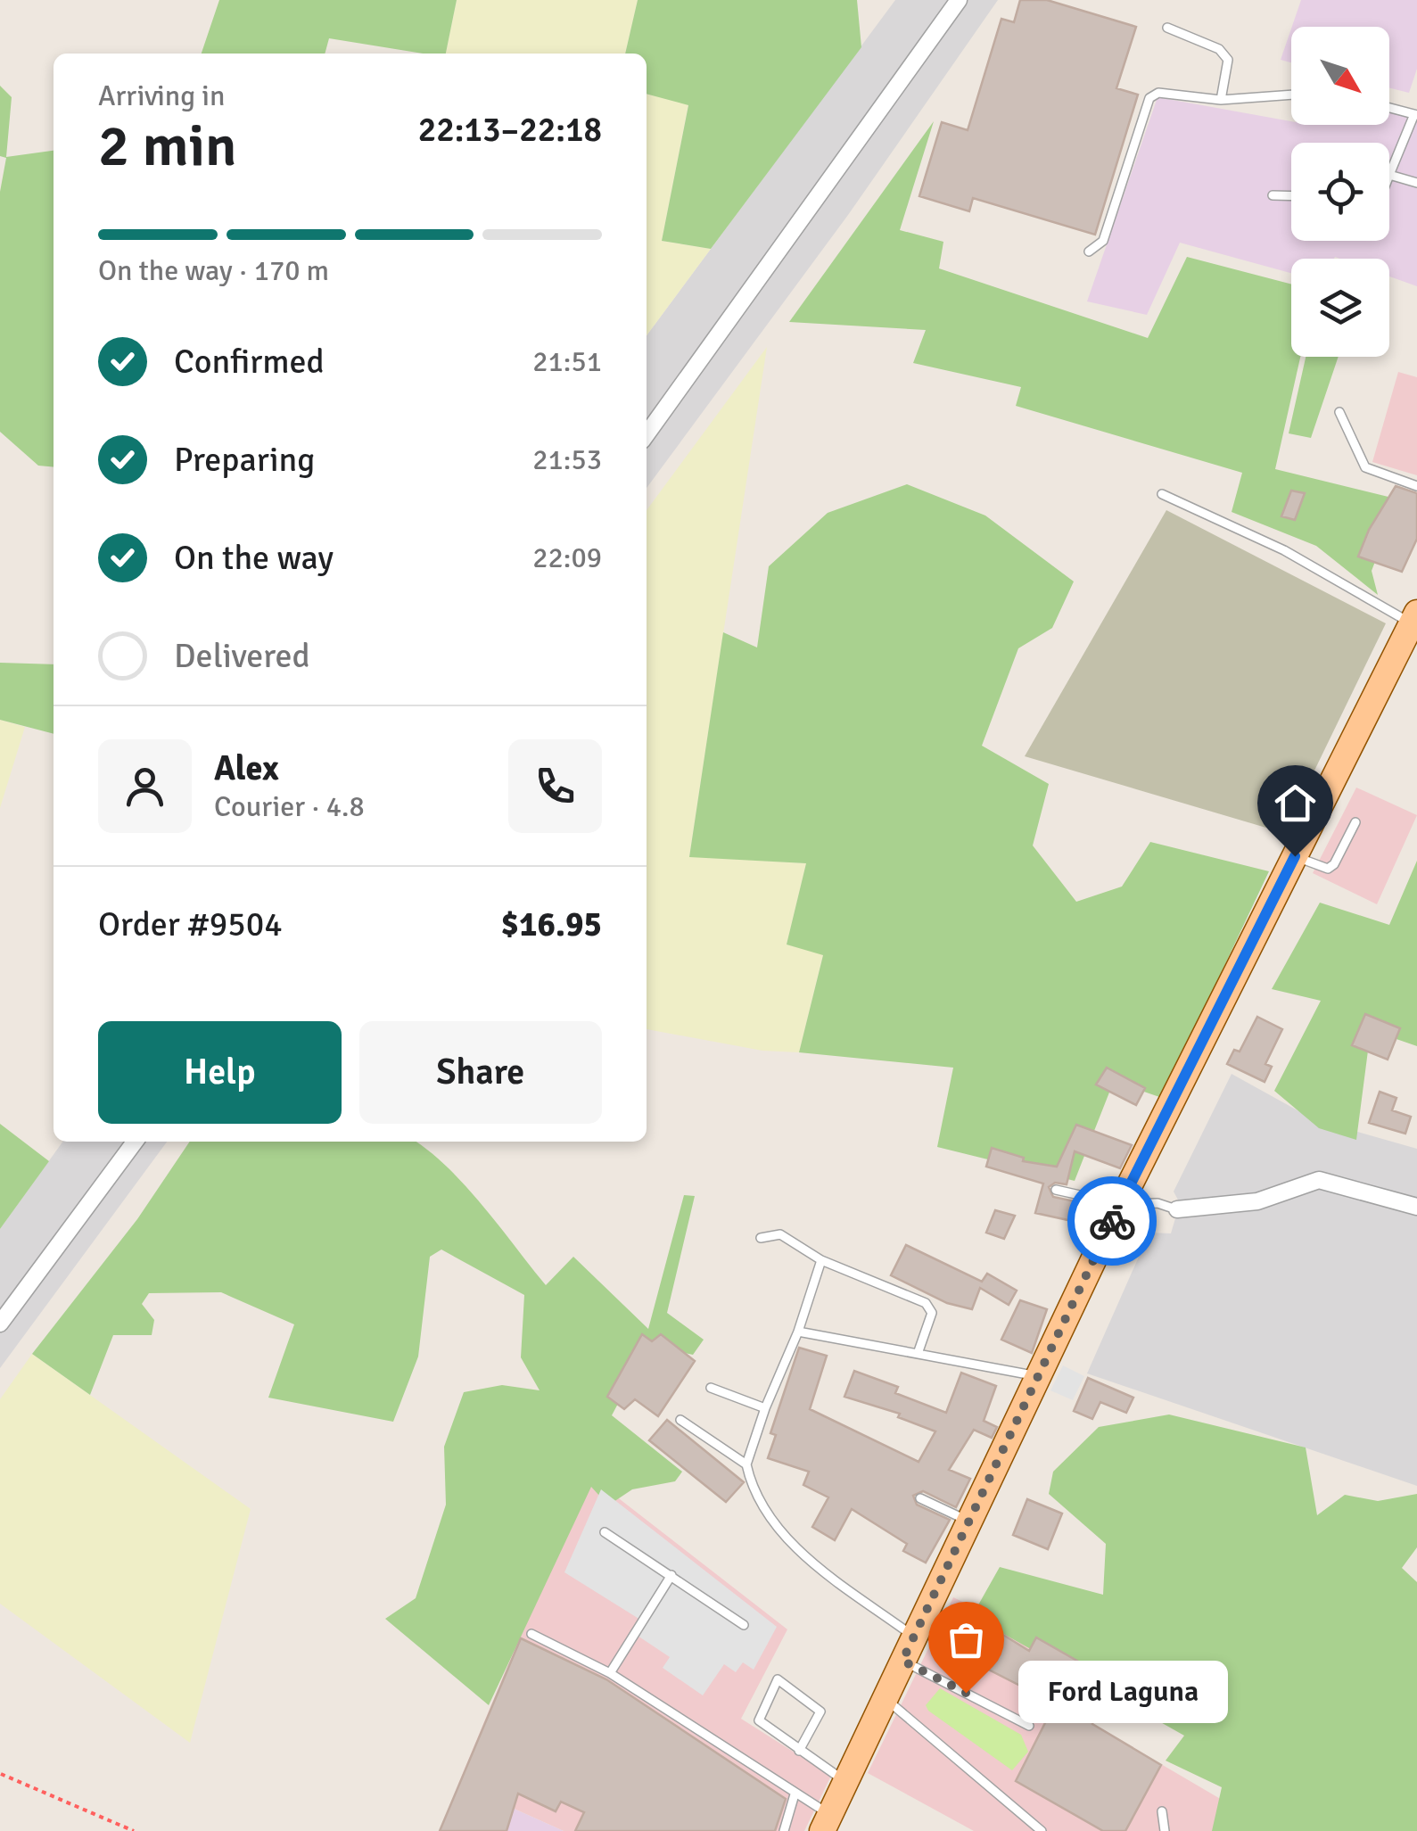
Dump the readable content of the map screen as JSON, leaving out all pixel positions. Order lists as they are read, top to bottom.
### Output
{
  "places": ["Ford Laguna"],
  "north": "bottom right",
  "page": {
    "heading": ["2 min", "Arriving in", "22:13–22:18"],
    "panel": [
      "Alex",
      "Courier · 4.8",
      "Order #9504",
      "$16.95"
    ],
    "bar": "On the way · 170 m",
    "list": [
      ["Confirmed", "21:51"],
      ["Preparing", "21:53"],
      ["On the way", "22:09"],
      "Delivered"
    ],
    "buttons": ["Help", "Share"],
    "bubble": "Ford Laguna"
  }
}
